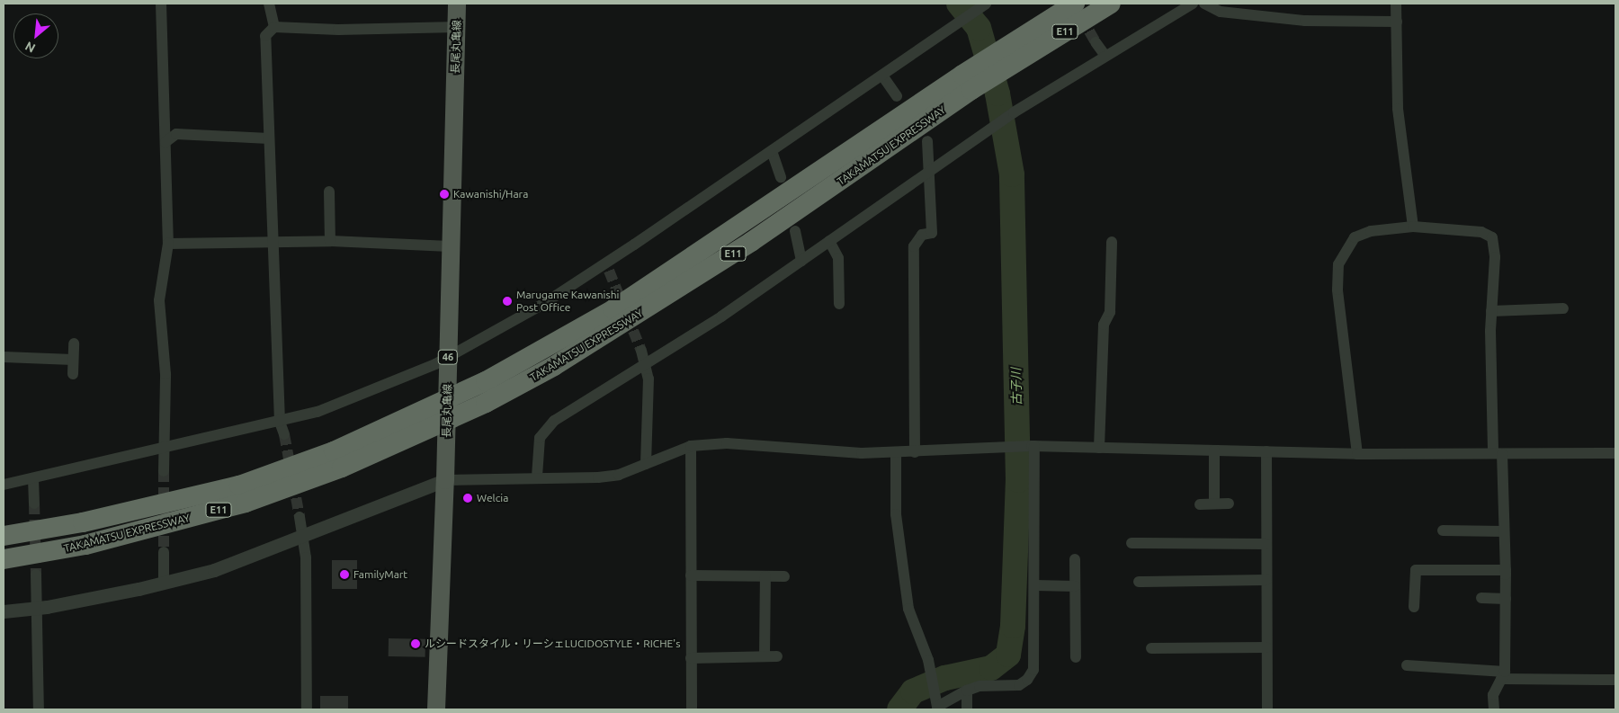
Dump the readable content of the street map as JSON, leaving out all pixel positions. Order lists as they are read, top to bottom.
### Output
{
  "streets": {
    "highway": ["E11", "TAKAMATSU EXPRESSWAY"],
    "main road": ["長尾丸亀線", "46"]
  },
  "water": ["古子川"],
  "places": [
    "Kawanishi/Hara",
    "Marugame Kawanishi Post Office",
    "Welcia",
    "FamilyMart",
    "ルシードスタイル・リーシェLUCIDOSTYLE・RICHE's"
  ],
  "north": "bottom left"
}
